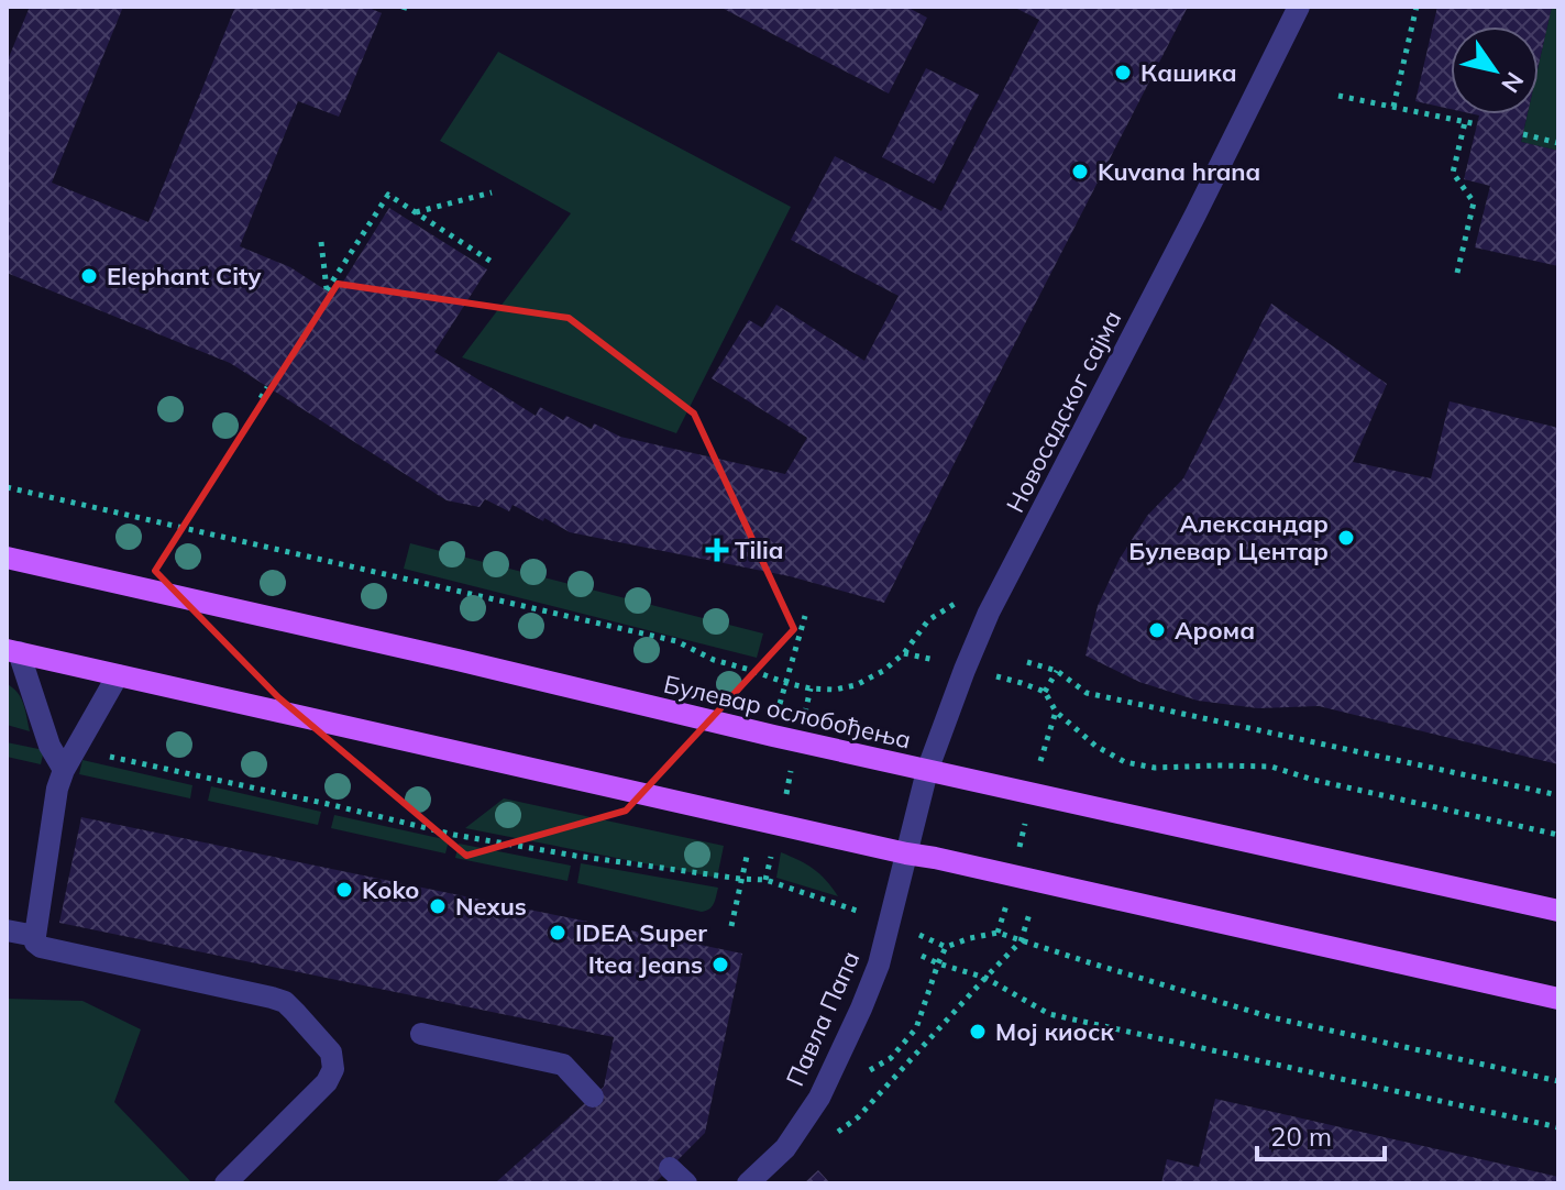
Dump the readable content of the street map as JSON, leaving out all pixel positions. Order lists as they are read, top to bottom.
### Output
{
  "streets": {
    "main road": ["Булевар ослобођења"],
    "street": ["Новосадског сајма", "Павла Папа"]
  },
  "crossings": [
    ["Новосадског сајма", "Булевар ослобођења"],
    ["Новосадског сајма", "Павла Папа"]
  ],
  "places": {
    "other": [
      "Кашика",
      "Kuvana hrana",
      "Elephant City",
      "Александар Булевар Центар",
      "Арома",
      "Koko",
      "Nexus",
      "IDEA Super",
      "Itea Jeans",
      "Мој киоск"
    ],
    "health": ["Tilia"]
  },
  "scale_bar": "20 m",
  "north": "bottom right"
}
